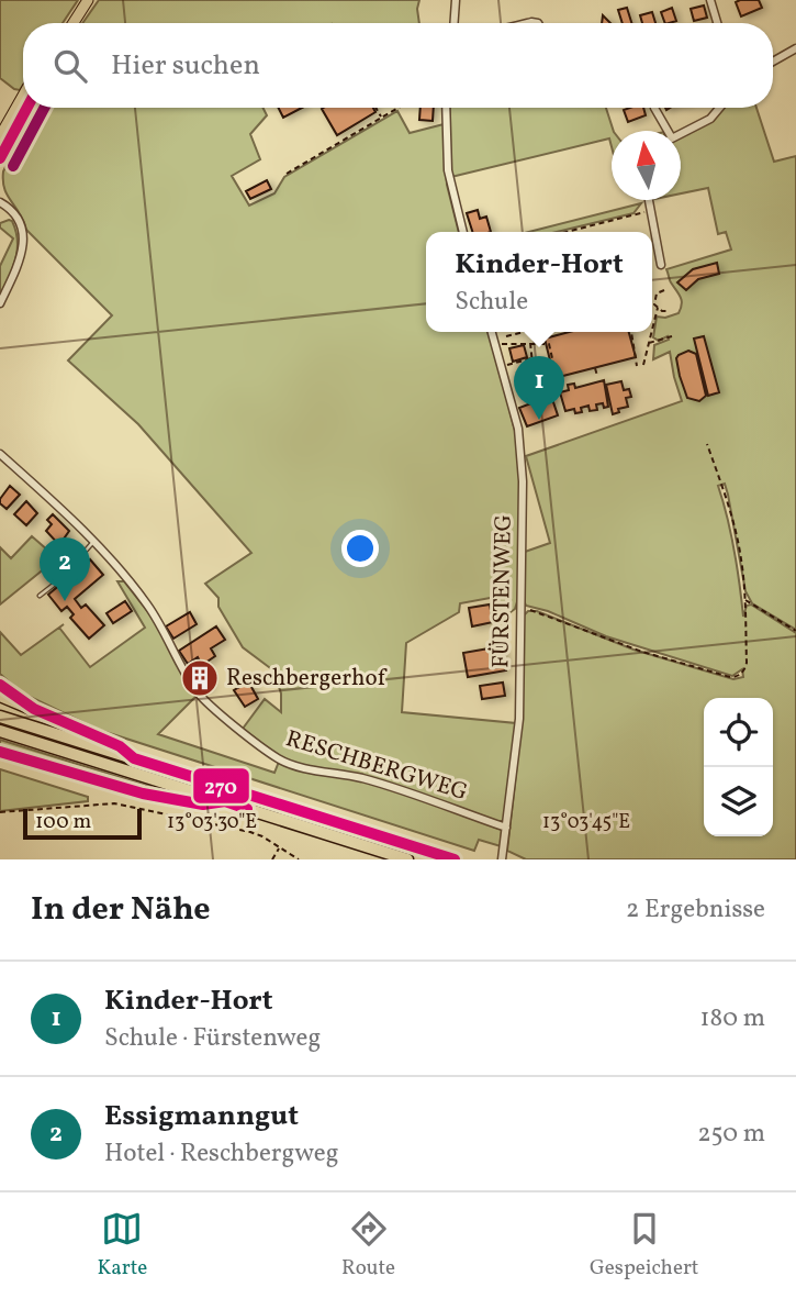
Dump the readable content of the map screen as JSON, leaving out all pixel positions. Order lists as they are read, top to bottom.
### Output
{
  "streets": {
    "street": ["FÜRSTENWEG", "RESCHBERGWEG"]
  },
  "crossings": [
    ["FÜRSTENWEG", "RESCHBERGWEG"]
  ],
  "places": {
    "building": ["Reschbergerhof"]
  },
  "lines": ["transit line 270"],
  "scale_bar": "100 m",
  "north": "top",
  "page": {
    "search": "Hier suchen",
    "popup": ["Kinder-Hort", "Schule"],
    "pins": ["1", "2"],
    "scale": "100 m",
    "heading": ["In der Nähe", "2 Ergebnisse"],
    "list": [
      {
        "mark": "1",
        "name": "Kinder-Hort",
        "note": "Schule · Fürstenweg",
        "value": "180 m"
      },
      {
        "mark": "2",
        "name": "Essigmanngut",
        "note": "Hotel · Reschbergweg",
        "value": "250 m"
      }
    ],
    "nav": ["Karte", "Route", "Gespeichert"]
  },
  "coordinates": ["13°03'30\"E", "13°03'45\"E"]
}
